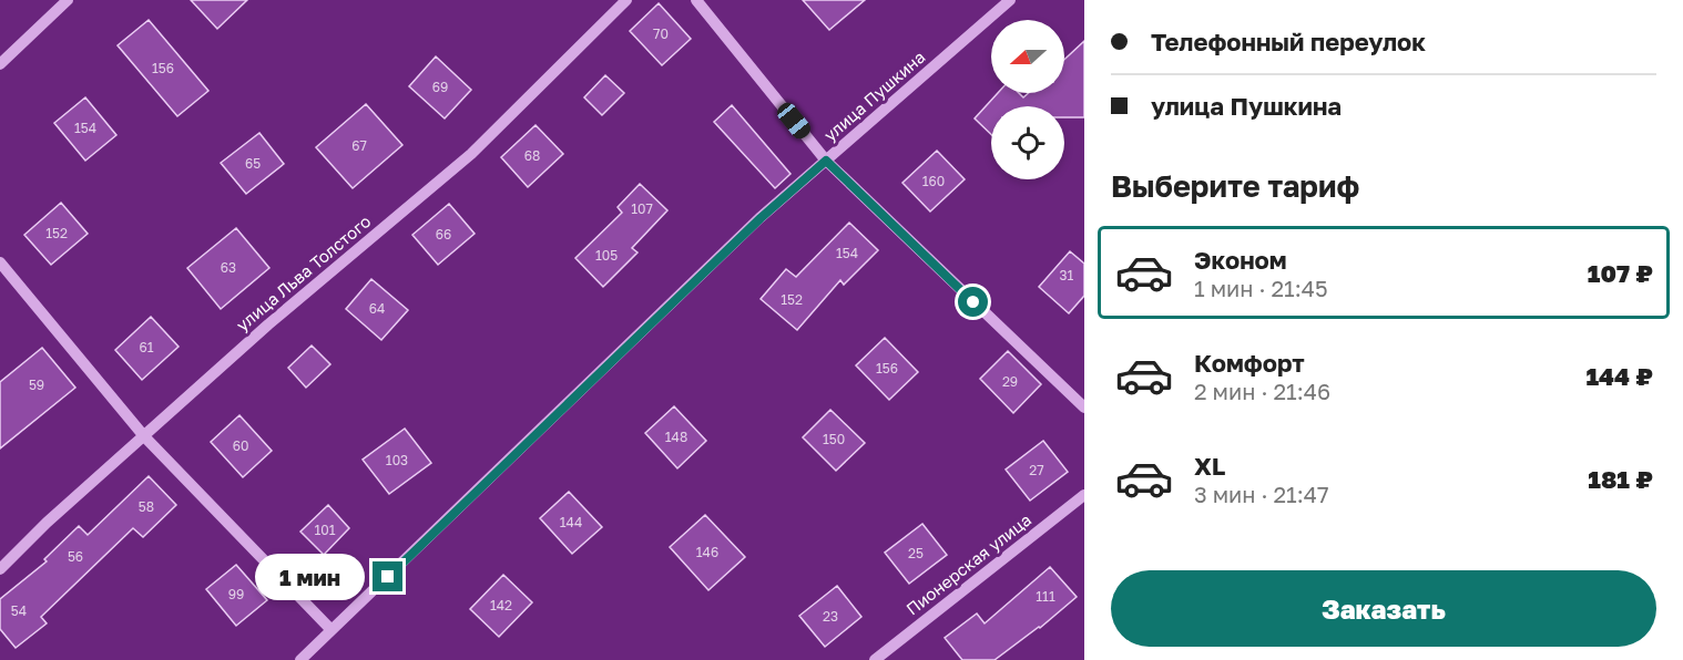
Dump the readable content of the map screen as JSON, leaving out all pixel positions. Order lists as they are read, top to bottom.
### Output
{
  "streets": {
    "street": ["улица Пушкина", "улица Льва Толстого", "Пионерская улица"]
  },
  "house_numbers": [
    "70",
    "156",
    "69",
    "154",
    "67",
    "68",
    "65",
    "160",
    "107",
    "152",
    "66",
    "154",
    "105",
    "63",
    "31",
    "152",
    "64",
    "61",
    "156",
    "29",
    "59",
    "148",
    "150",
    "60",
    "103",
    "27",
    "58",
    "144",
    "101",
    "146",
    "25",
    "56",
    "99",
    "111",
    "142",
    "54",
    "23"
  ],
  "north": "left",
  "page": {
    "banner": ["Телефонный переулок", "улица Пушкина"],
    "heading": "Выберите тариф",
    "list": [
      {
        "name": "Эконом",
        "note": "1 мин · 21:45",
        "value": "107 ₽"
      },
      {
        "name": "Комфорт",
        "note": "2 мин · 21:46",
        "value": "144 ₽"
      },
      {
        "name": "XL",
        "note": "3 мин · 21:47",
        "value": "181 ₽"
      }
    ],
    "bubble": "1 мин",
    "buttons": "Заказать"
  }
}
